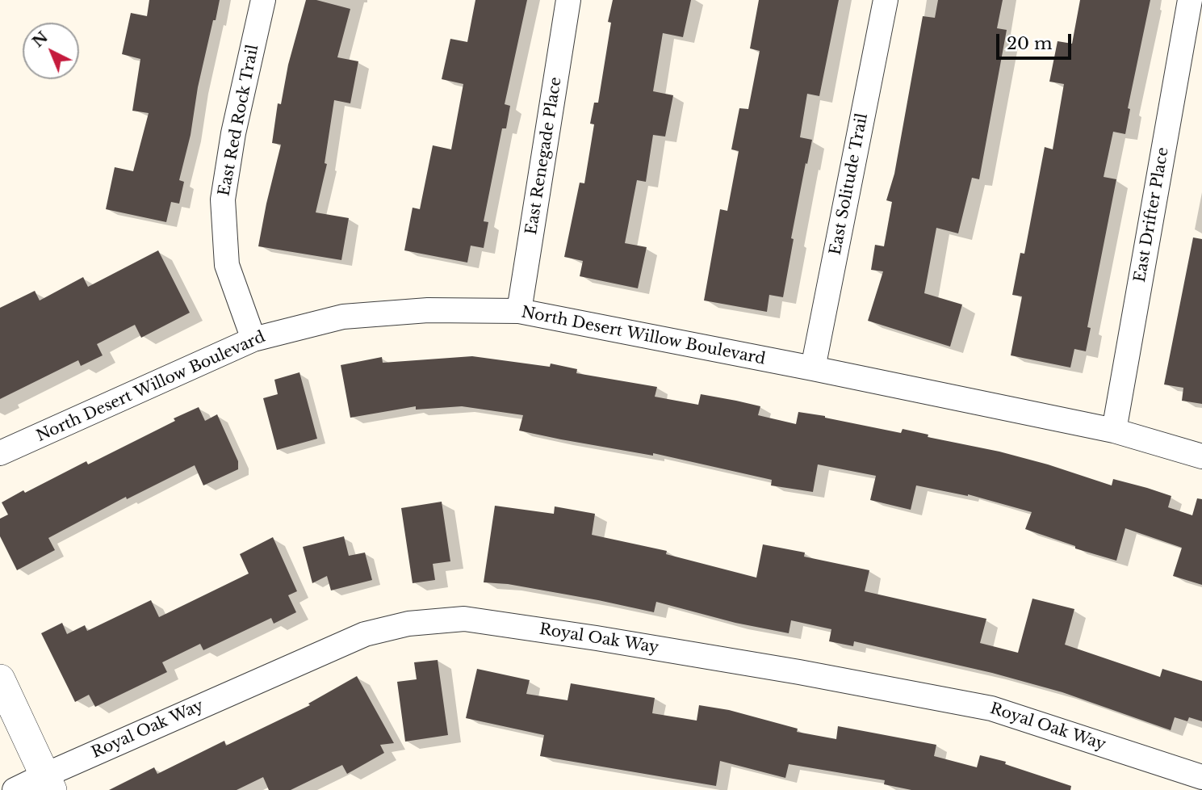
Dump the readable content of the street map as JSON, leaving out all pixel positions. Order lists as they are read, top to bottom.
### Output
{
  "streets": {
    "street": [
      "East Red Rock Trail",
      "East Renegade Place",
      "East Solitude Trail",
      "East Drifter Place",
      "North Desert Willow Boulevard",
      "Royal Oak Way"
    ]
  },
  "crossings": [
    ["East Red Rock Trail", "North Desert Willow Boulevard"],
    ["East Renegade Place", "North Desert Willow Boulevard"],
    ["East Solitude Trail", "North Desert Willow Boulevard"],
    ["East Drifter Place", "North Desert Willow Boulevard"]
  ],
  "scale_bar": "20 m",
  "north": "top left"
}
